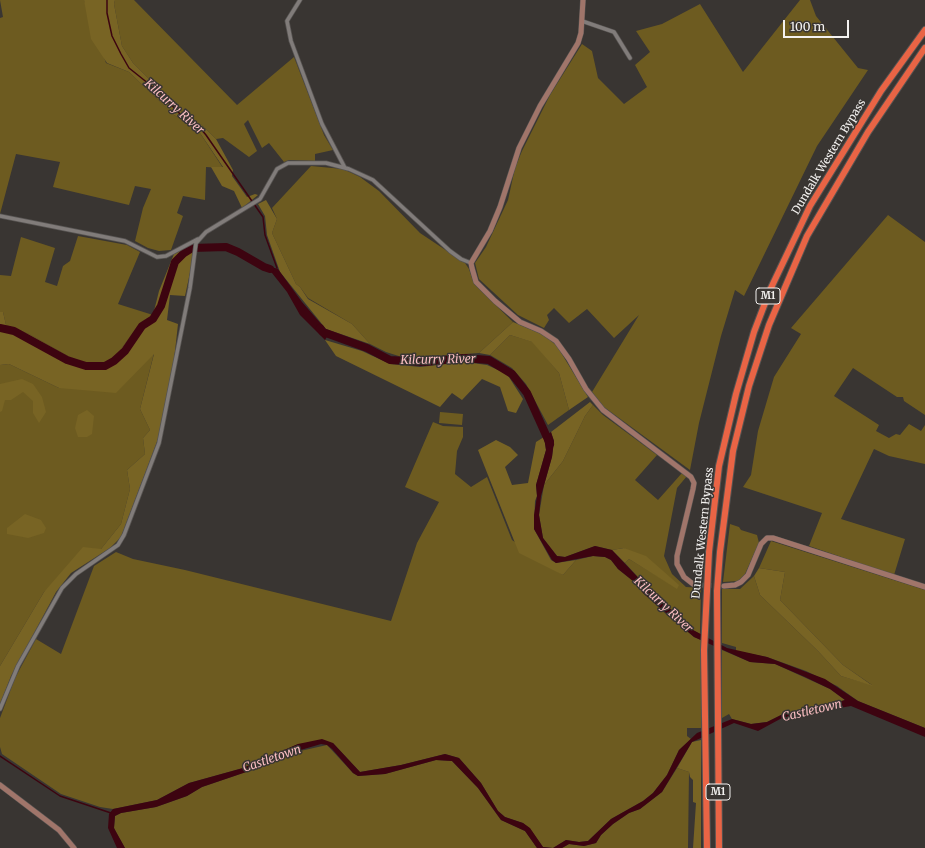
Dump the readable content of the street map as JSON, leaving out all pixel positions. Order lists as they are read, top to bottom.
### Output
{
  "streets": {
    "highway": ["Dundalk Western Bypass", "M1"]
  },
  "water": ["Kilcurry River", "Castletown"],
  "scale_bar": "100 m"
}
